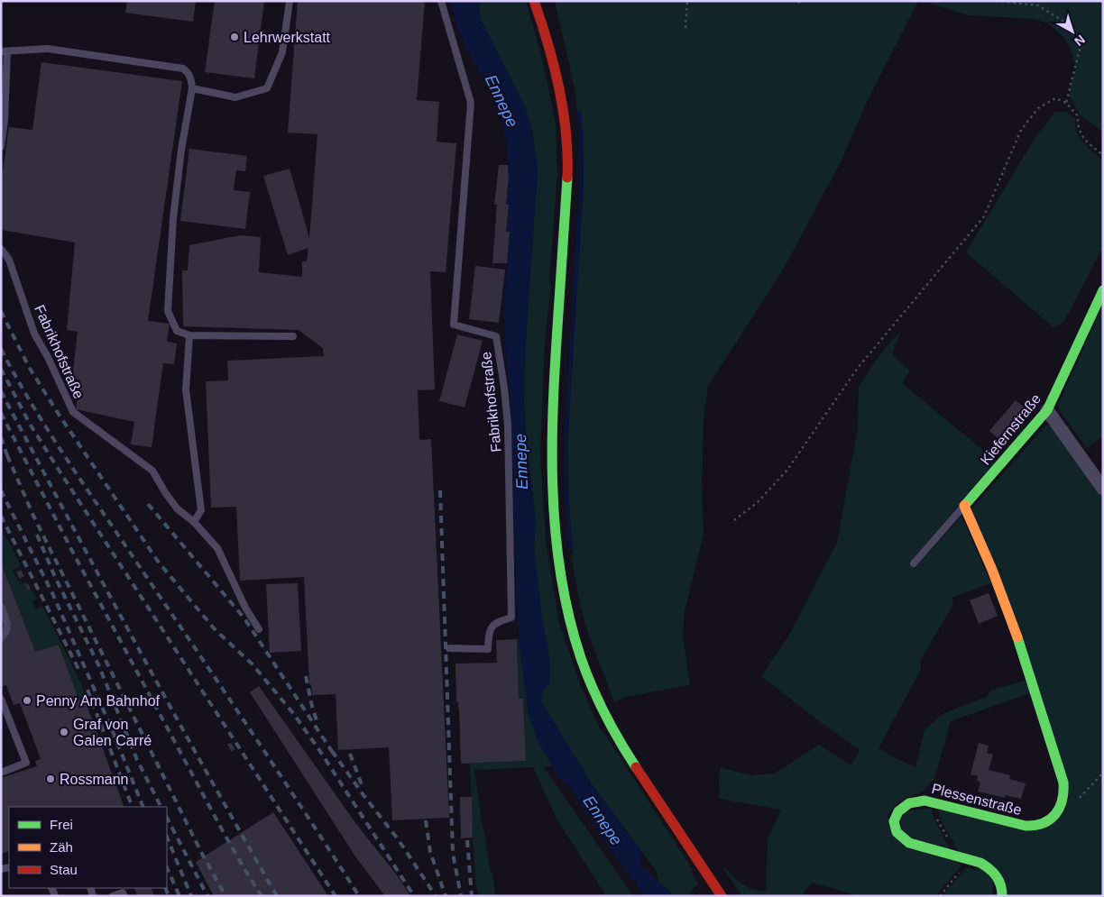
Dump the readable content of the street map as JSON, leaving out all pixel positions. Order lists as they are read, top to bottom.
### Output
{
  "streets": {
    "main road": ["Kiefernstraße", "Plessenstraße"],
    "lane": ["Fabrikhofstraße"]
  },
  "water": ["Ennepe"],
  "places": [
    "Lehrwerkstatt",
    "Penny Am Bahnhof",
    "Graf von Galen Carré",
    "Rossmann"
  ],
  "legend": ["Frei", "Zäh", "Stau"],
  "north": "bottom right"
}
